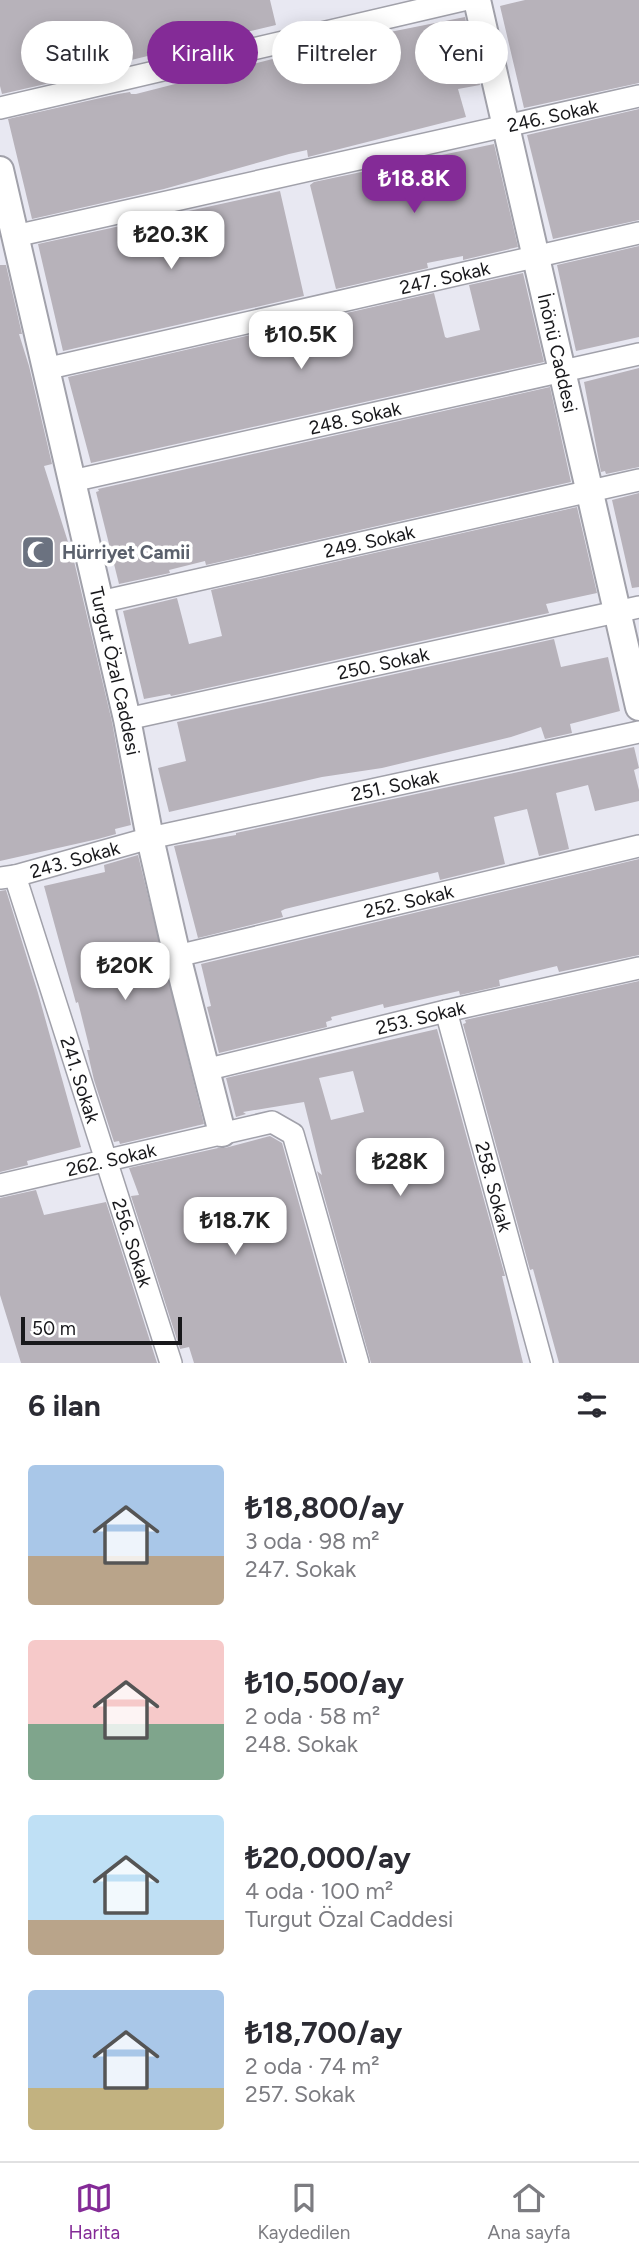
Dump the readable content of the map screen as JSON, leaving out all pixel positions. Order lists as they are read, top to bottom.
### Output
{
  "streets": {
    "street": [
      "246. Sokak",
      "247. Sokak",
      "İnönü Caddesi",
      "248. Sokak",
      "249. Sokak",
      "250. Sokak",
      "Turgut Özal Caddesi",
      "251. Sokak",
      "243. Sokak",
      "252. Sokak",
      "253. Sokak",
      "241. Sokak",
      "262. Sokak",
      "258. Sokak",
      "256. Sokak"
    ]
  },
  "crossings": [
    ["246. Sokak", "İnönü Caddesi"],
    ["246. Sokak", "Turgut Özal Caddesi"],
    ["247. Sokak", "İnönü Caddesi"],
    ["247. Sokak", "Turgut Özal Caddesi"],
    ["İnönü Caddesi", "248. Sokak"],
    ["İnönü Caddesi", "249. Sokak"],
    ["İnönü Caddesi", "250. Sokak"],
    ["248. Sokak", "Turgut Özal Caddesi"],
    ["249. Sokak", "Turgut Özal Caddesi"],
    ["250. Sokak", "Turgut Özal Caddesi"],
    ["Turgut Özal Caddesi", "251. Sokak"],
    ["Turgut Özal Caddesi", "243. Sokak"],
    ["Turgut Özal Caddesi", "252. Sokak"],
    ["Turgut Özal Caddesi", "253. Sokak"],
    ["Turgut Özal Caddesi", "262. Sokak"],
    ["251. Sokak", "243. Sokak"],
    ["243. Sokak", "241. Sokak"],
    ["253. Sokak", "258. Sokak"],
    ["241. Sokak", "262. Sokak"],
    ["241. Sokak", "256. Sokak"],
    ["262. Sokak", "256. Sokak"]
  ],
  "places": {
    "mosque": ["Hürriyet Camii"]
  },
  "scale_bar": "50 m",
  "page": {
    "chip": [
      "Satılık",
      "Kiralık",
      "Filtreler",
      "Yeni"
    ],
    "price": [
      "₺18.8K",
      "₺20.3K",
      "₺10.5K",
      "₺20K",
      "₺28K",
      "₺18.7K"
    ],
    "scale": "50 m",
    "heading": "6 ilan",
    "list": [
      {
        "name": "₺18,800/ay",
        "note": "3 oda · 98 m² · 247. Sokak"
      },
      {
        "name": "₺10,500/ay",
        "note": "2 oda · 58 m² · 248. Sokak"
      },
      {
        "name": "₺20,000/ay",
        "note": "4 oda · 100 m² · Turgut Özal Caddesi"
      },
      {
        "name": "₺18,700/ay",
        "note": "2 oda · 74 m² · 257. Sokak"
      }
    ],
    "tabs": ["Harita", "Kaydedilen", "Ana sayfa"]
  }
}
